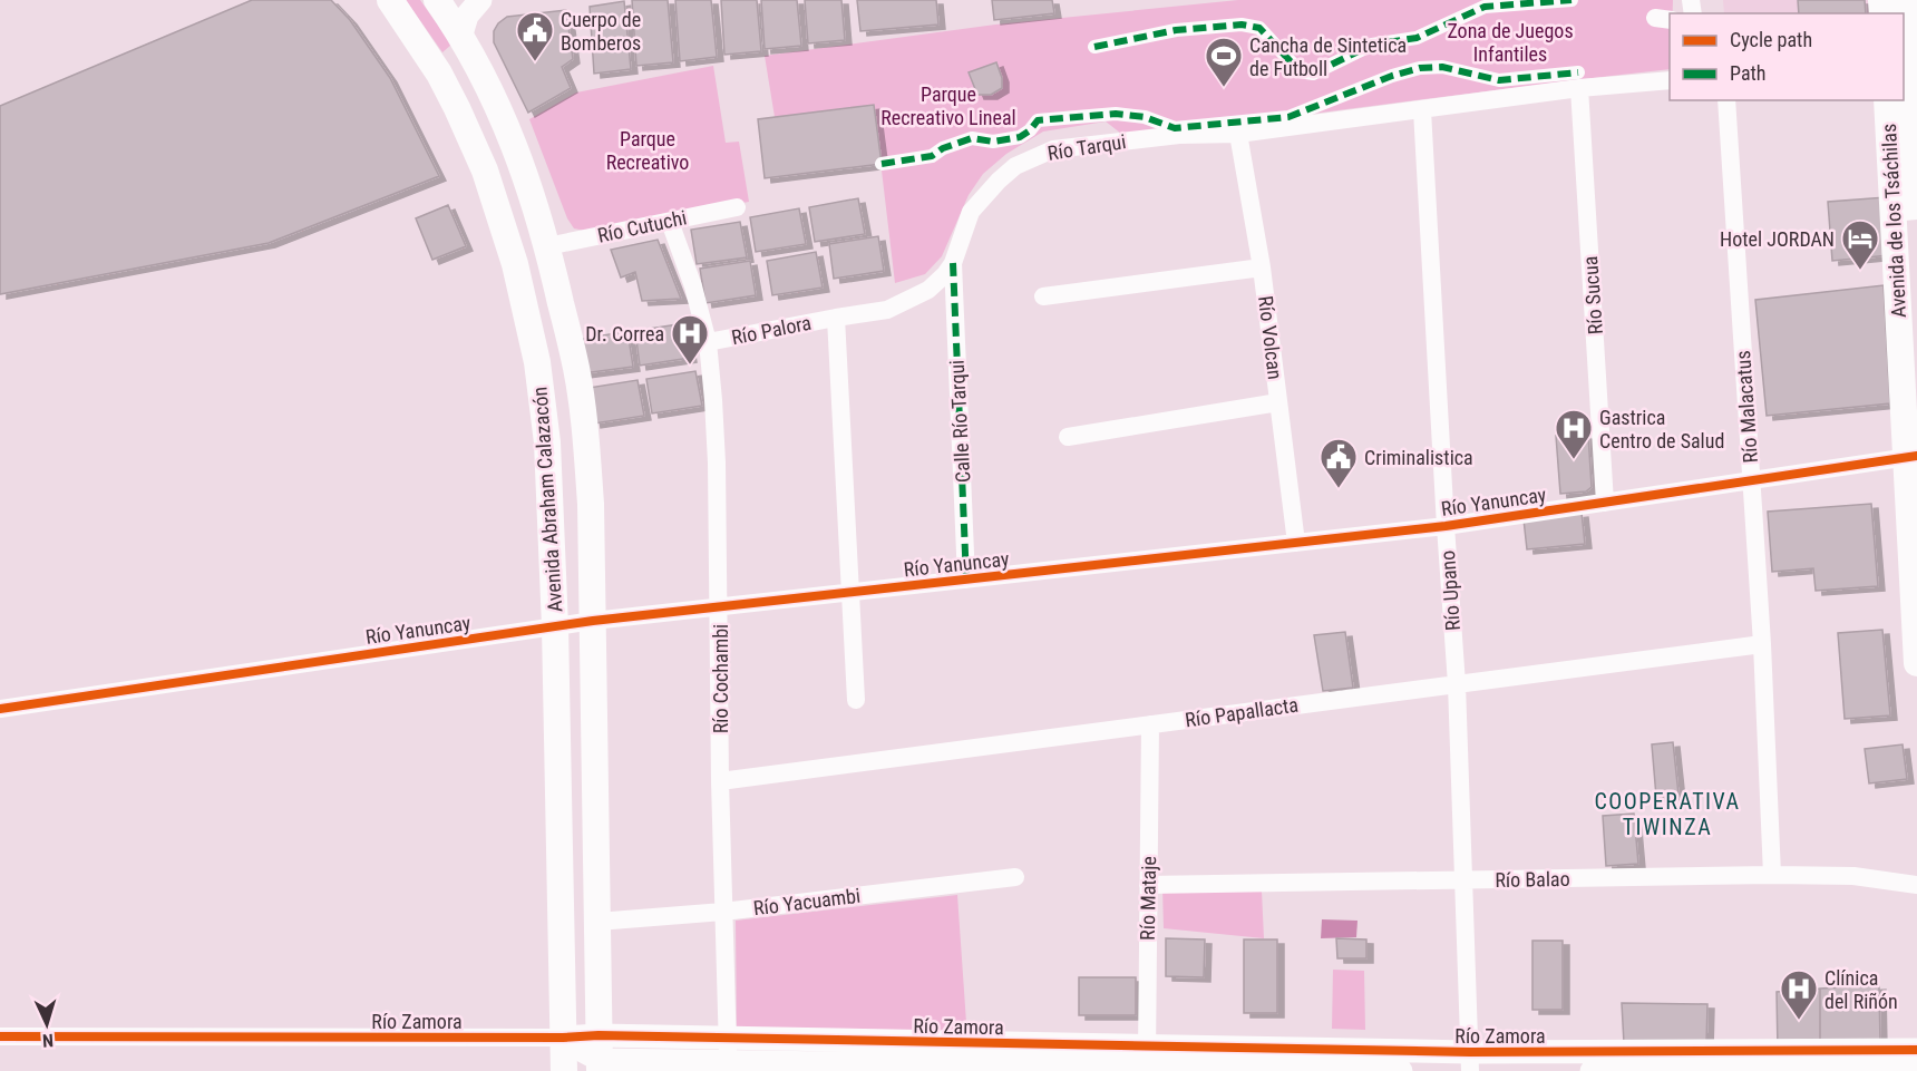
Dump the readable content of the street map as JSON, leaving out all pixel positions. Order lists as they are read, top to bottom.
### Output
{
  "streets": {
    "main road": ["Avenida de los Tsáchilas", "Avenida Abraham Calazacón"],
    "street": [
      "Río Tarqui",
      "Río Cutuchi",
      "Río Sucua",
      "Río Palora",
      "Río Volcan",
      "Río Malacatus",
      "Calle Río Tarqui",
      "Río Yanuncay",
      "Río Upano",
      "Río Cochambi",
      "Río Papallacta",
      "Río Balao",
      "Río Mataje",
      "Río Yacuambi",
      "Río Zamora"
    ]
  },
  "crossings": [
    ["Río Tarqui", "Río Sucua"],
    ["Río Tarqui", "Río Palora"],
    ["Río Tarqui", "Río Volcan"],
    ["Río Tarqui", "Calle Río Tarqui"],
    ["Río Tarqui", "Río Upano"],
    ["Avenida de los Tsáchilas", "Río Yanuncay"],
    ["Río Cutuchi", "Avenida Abraham Calazacón"],
    ["Río Cutuchi", "Río Cochambi"],
    ["Río Sucua", "Río Yanuncay"],
    ["Río Palora", "Río Cochambi"],
    ["Río Volcan", "Río Yanuncay"],
    ["Río Malacatus", "Río Yanuncay"],
    ["Río Malacatus", "Río Papallacta"],
    ["Río Malacatus", "Río Balao"],
    ["Calle Río Tarqui", "Río Yanuncay"],
    ["Avenida Abraham Calazacón", "Río Yanuncay"],
    ["Avenida Abraham Calazacón", "Río Yacuambi"],
    ["Avenida Abraham Calazacón", "Río Zamora"],
    ["Río Yanuncay", "Río Upano"],
    ["Río Yanuncay", "Río Cochambi"],
    ["Río Upano", "Río Papallacta"],
    ["Río Upano", "Río Balao"],
    ["Río Upano", "Río Zamora"],
    ["Río Cochambi", "Río Papallacta"],
    ["Río Cochambi", "Río Yacuambi"],
    ["Río Cochambi", "Río Zamora"],
    ["Río Papallacta", "Río Mataje"],
    ["Río Balao", "Río Mataje"],
    ["Río Mataje", "Río Zamora"]
  ],
  "districts": ["COOPERATIVA TIWINZA"],
  "parks": ["Zona de Juegos Infantiles", "Parque Recreativo Lineal", "Parque Recreativo"],
  "places": {
    "public building": ["Cuerpo de Bomberos", "Criminalistica"],
    "sports": ["Cancha de Sintetica de Futboll"],
    "hotel": ["Hotel JORDAN"],
    "hospital": ["Dr. Correa", "Gastrica Centro de Salud", "Clínica del Riñón"]
  },
  "legend": ["Cycle path", "Path"],
  "north": "bottom"
}
